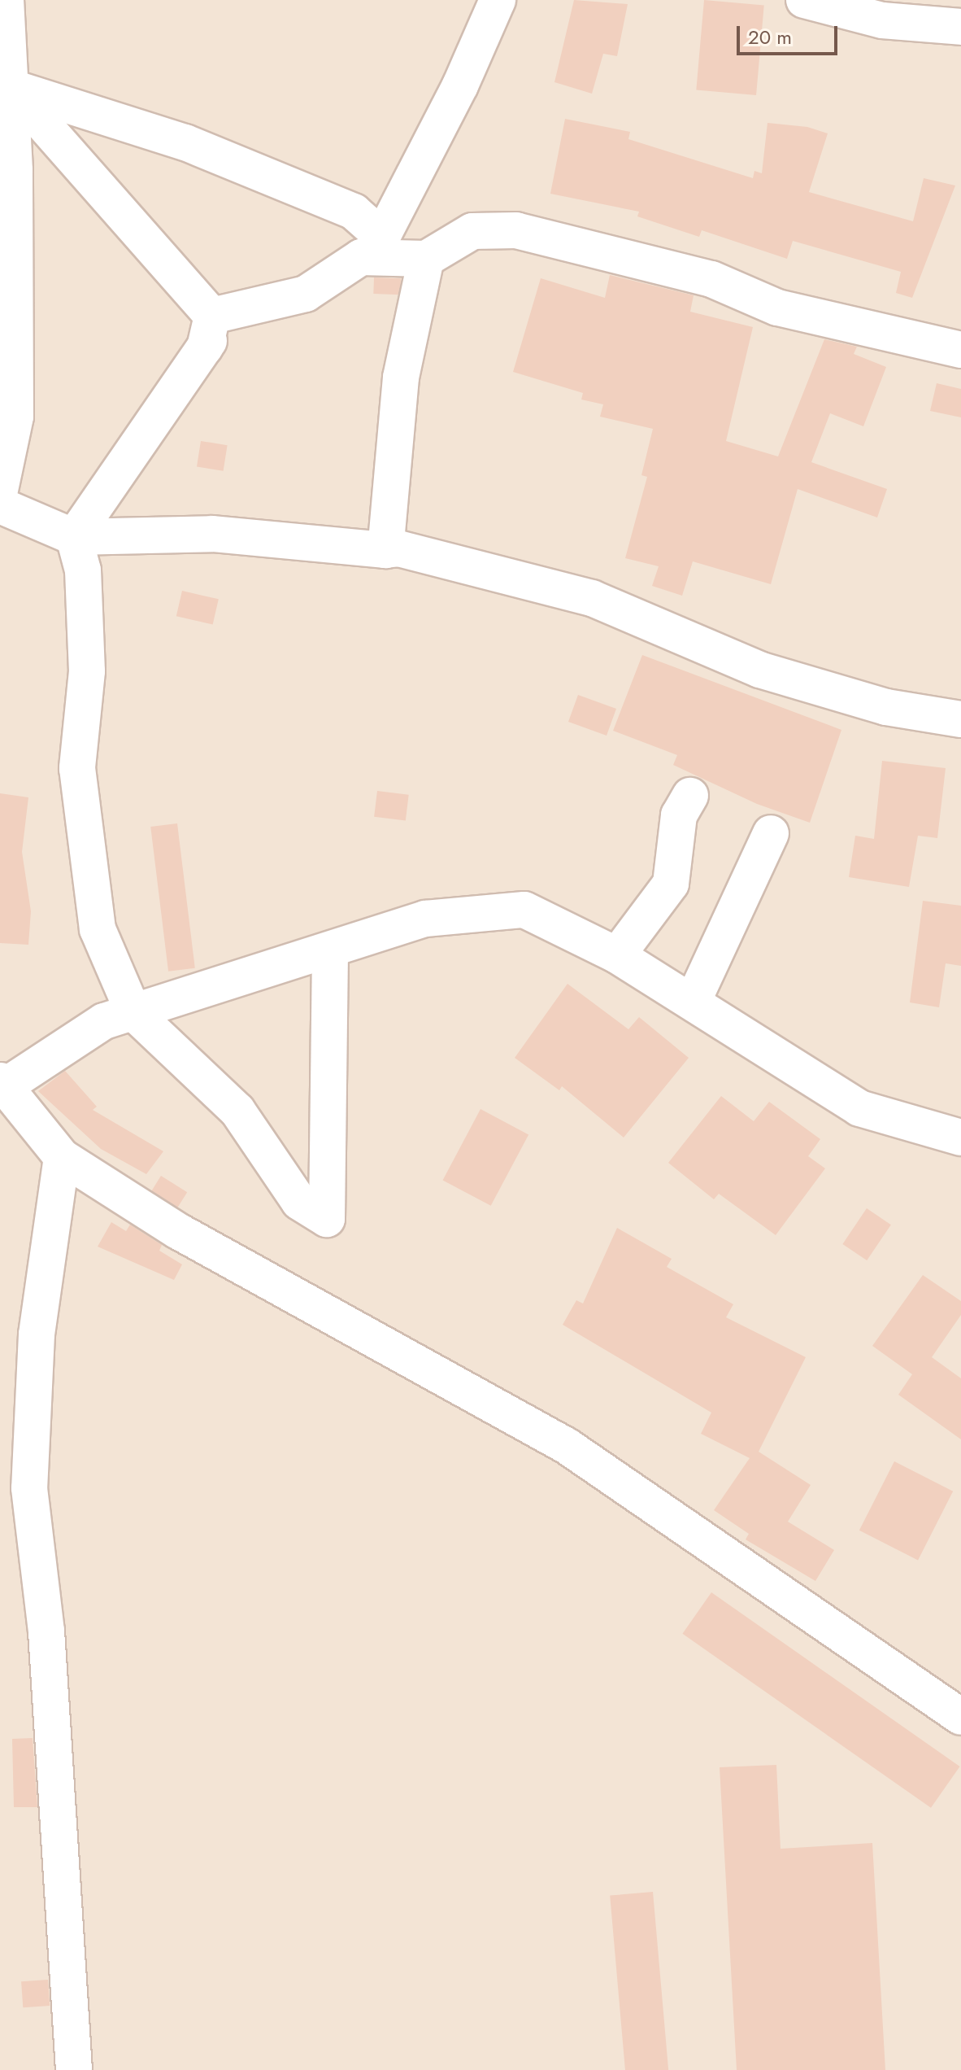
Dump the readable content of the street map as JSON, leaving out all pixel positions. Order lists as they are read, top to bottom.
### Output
{
  "scale_bar": "20 m"
}
